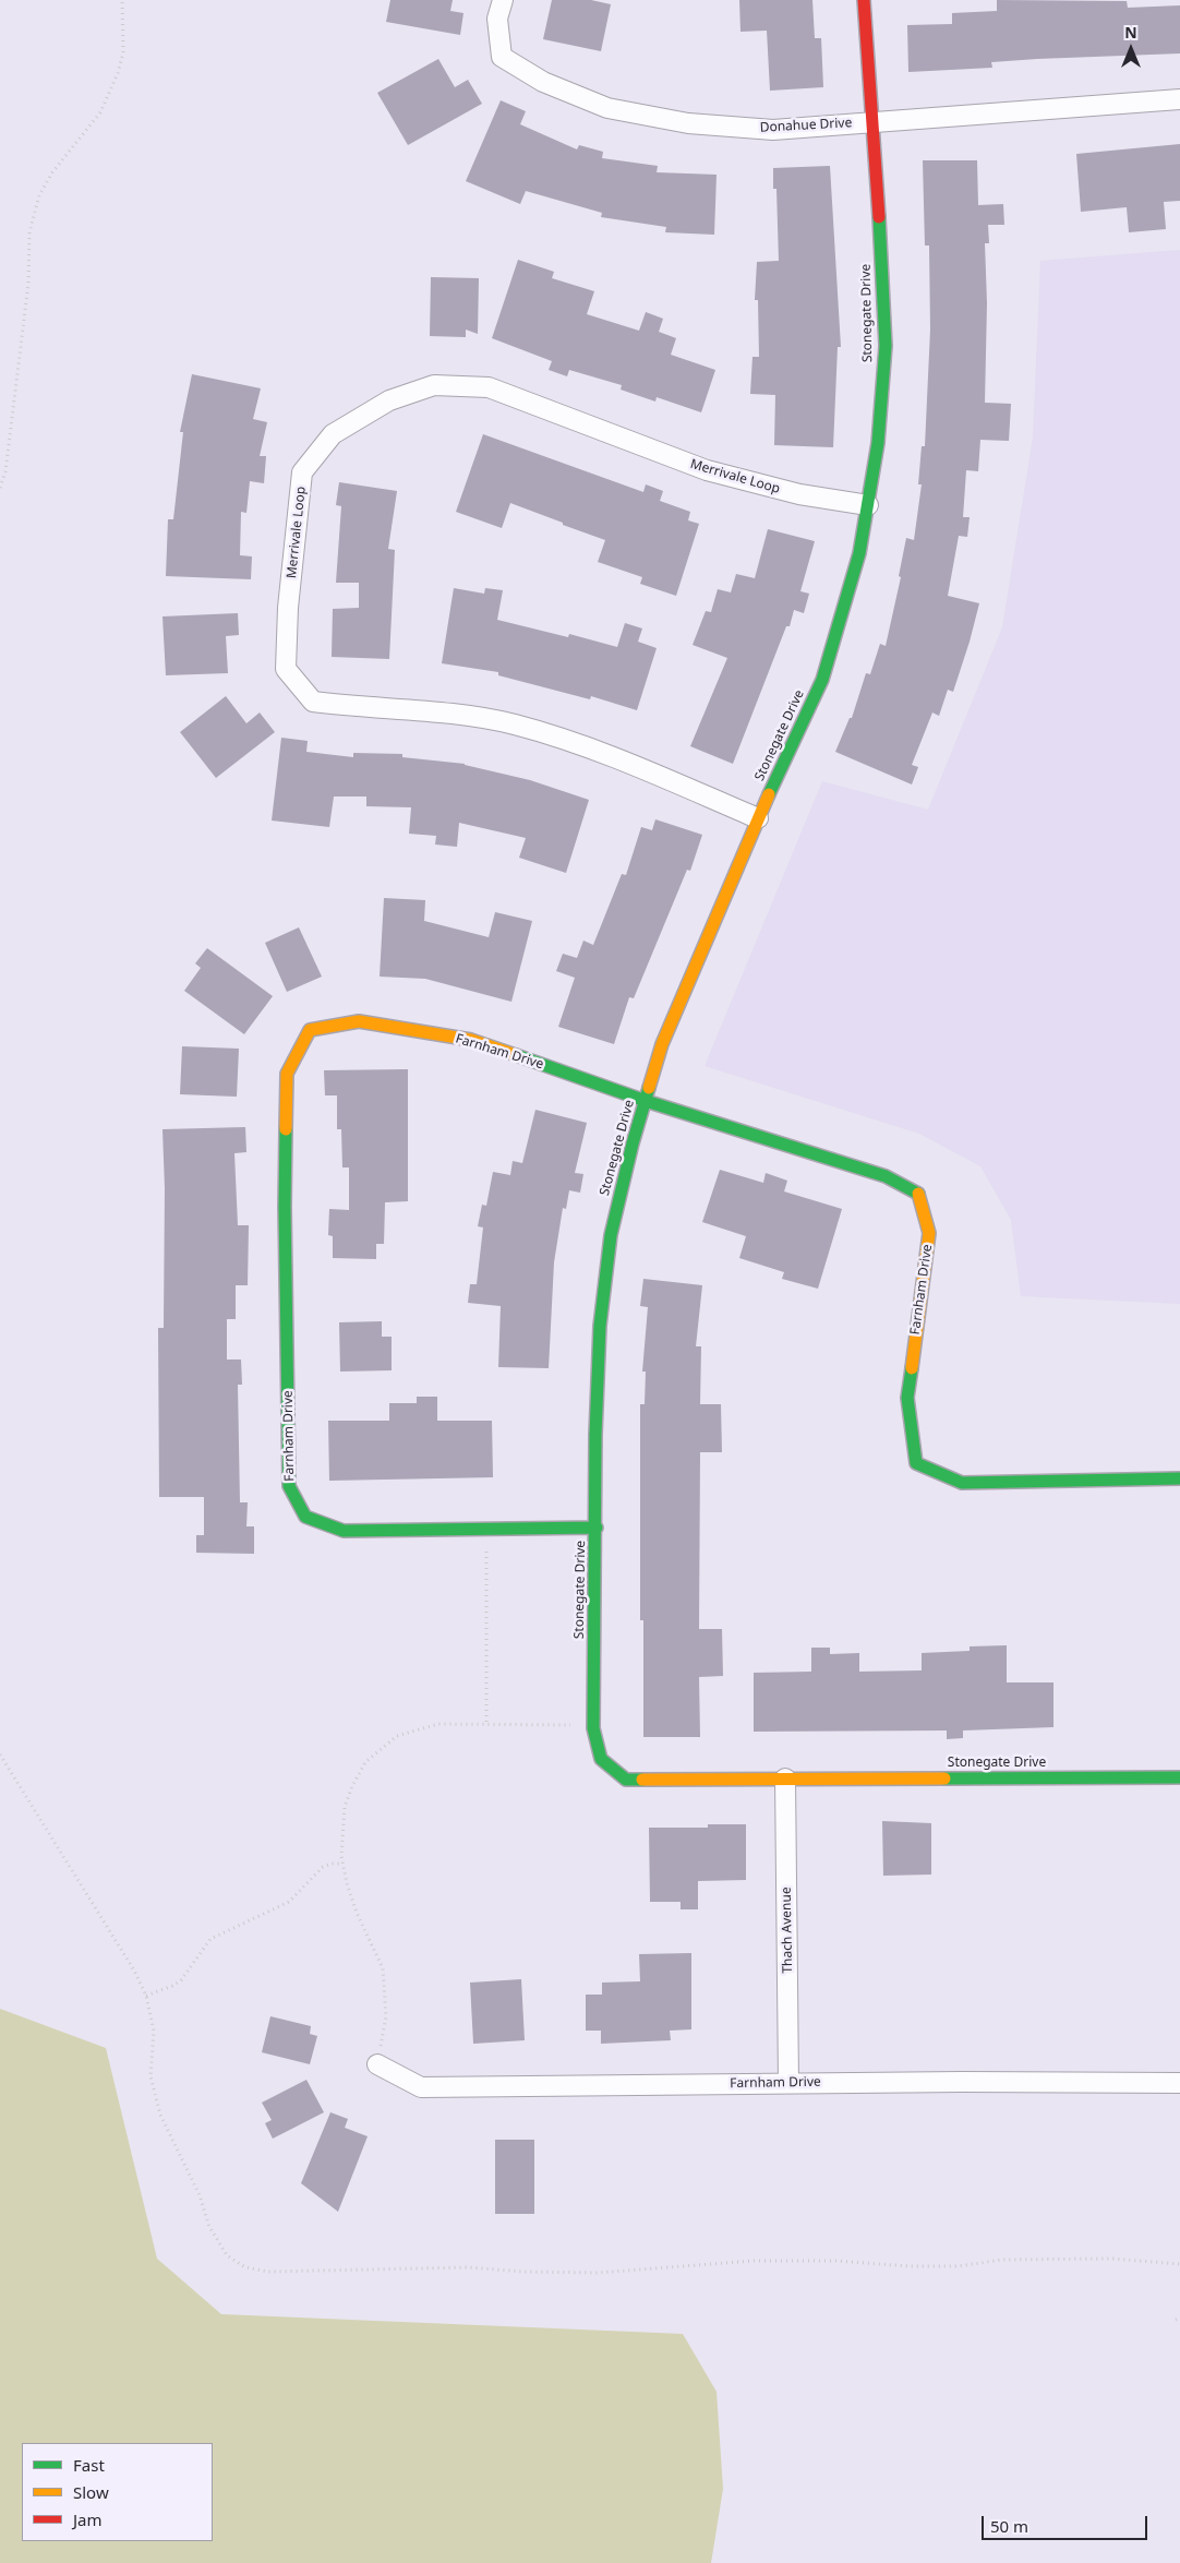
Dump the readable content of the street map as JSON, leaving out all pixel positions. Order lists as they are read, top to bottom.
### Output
{
  "streets": {
    "street": [
      "Donahue Drive",
      "Stonegate Drive",
      "Merrivale Loop",
      "Farnham Drive",
      "Thach Avenue"
    ]
  },
  "crossings": [
    ["Donahue Drive", "Stonegate Drive"],
    ["Stonegate Drive", "Merrivale Loop"],
    ["Stonegate Drive", "Farnham Drive"],
    ["Stonegate Drive", "Thach Avenue"],
    ["Farnham Drive", "Thach Avenue"]
  ],
  "legend": ["Fast", "Slow", "Jam"],
  "scale_bar": "50 m",
  "north": "top"
}
